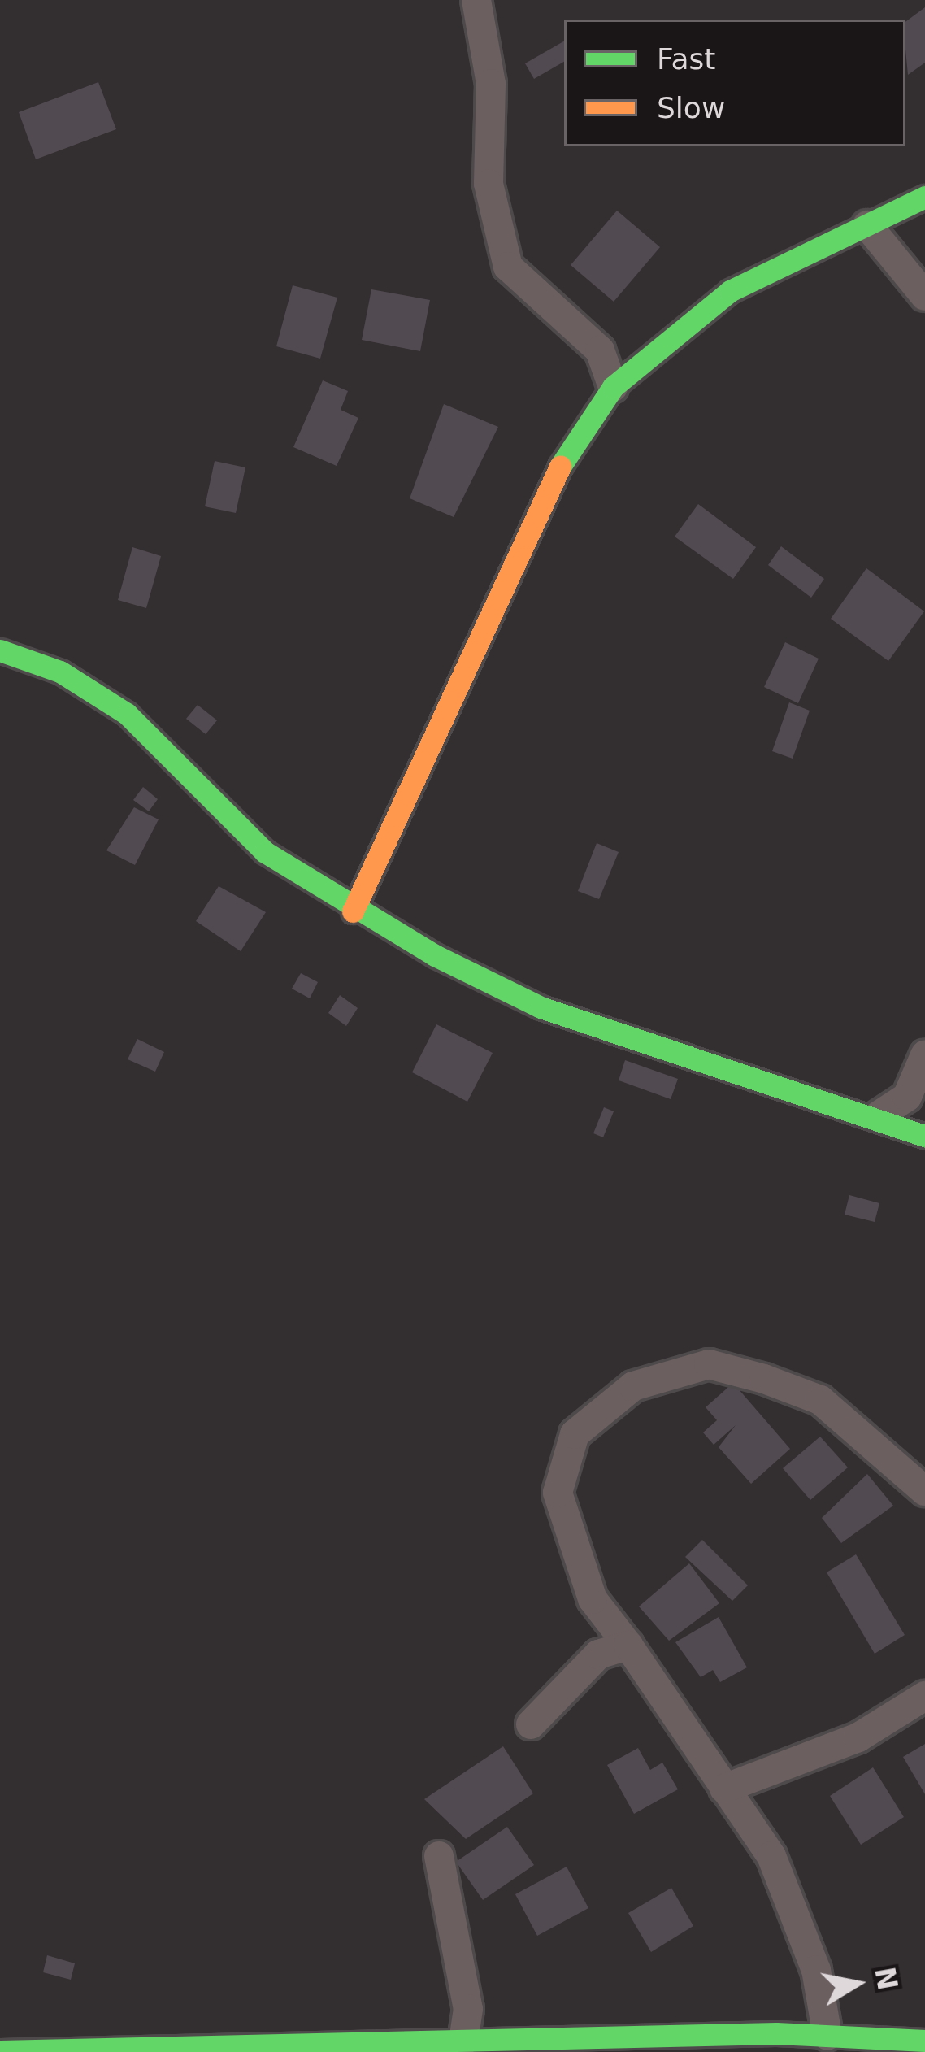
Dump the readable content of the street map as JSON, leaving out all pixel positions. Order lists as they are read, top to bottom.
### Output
{
  "legend": ["Fast", "Slow"],
  "north": "right"
}
